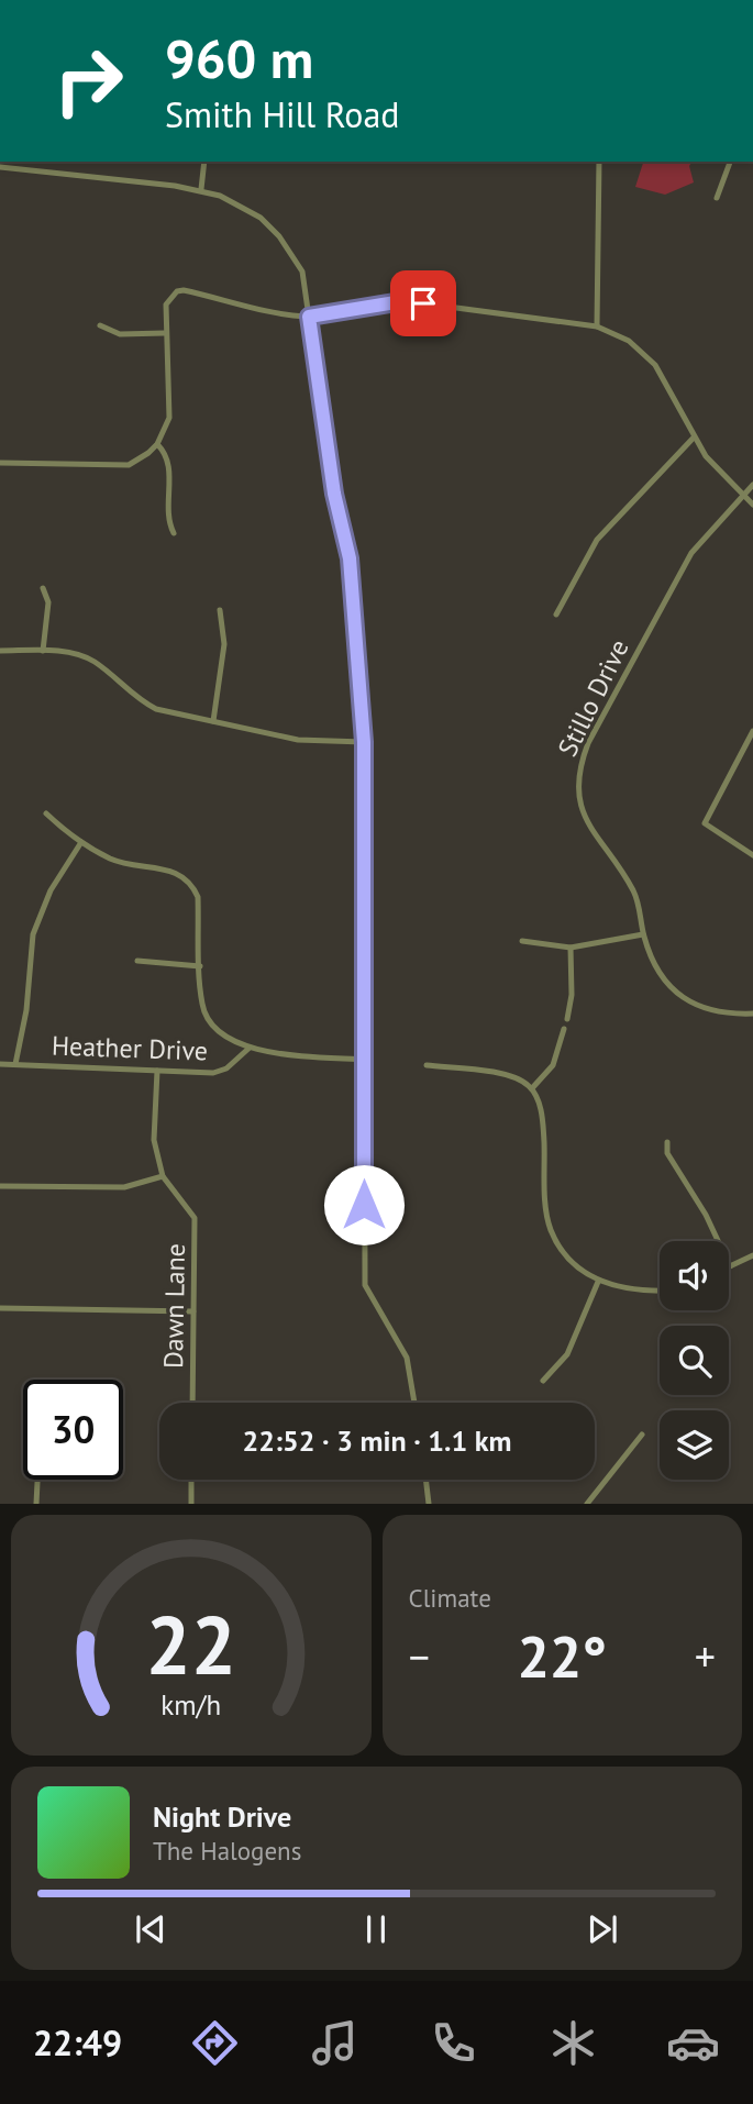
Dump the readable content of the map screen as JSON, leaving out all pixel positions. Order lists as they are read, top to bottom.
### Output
{
  "streets": {
    "street": ["Stillo Drive", "Heather Drive", "Dawn Lane"]
  },
  "crossings": [
    ["Heather Drive", "Dawn Lane"]
  ],
  "page": {
    "turn": ["960 m", "Smith Hill Road"],
    "limit": "30",
    "trip": "22:52 · 3 min · 1.1 km",
    "tile": "Climate",
    "heat": ["−", "22°", "+"],
    "song": ["Night Drive", "The Halogens"],
    "tabs": "22:49",
    "gauge": ["22", "km/h"]
  }
}
